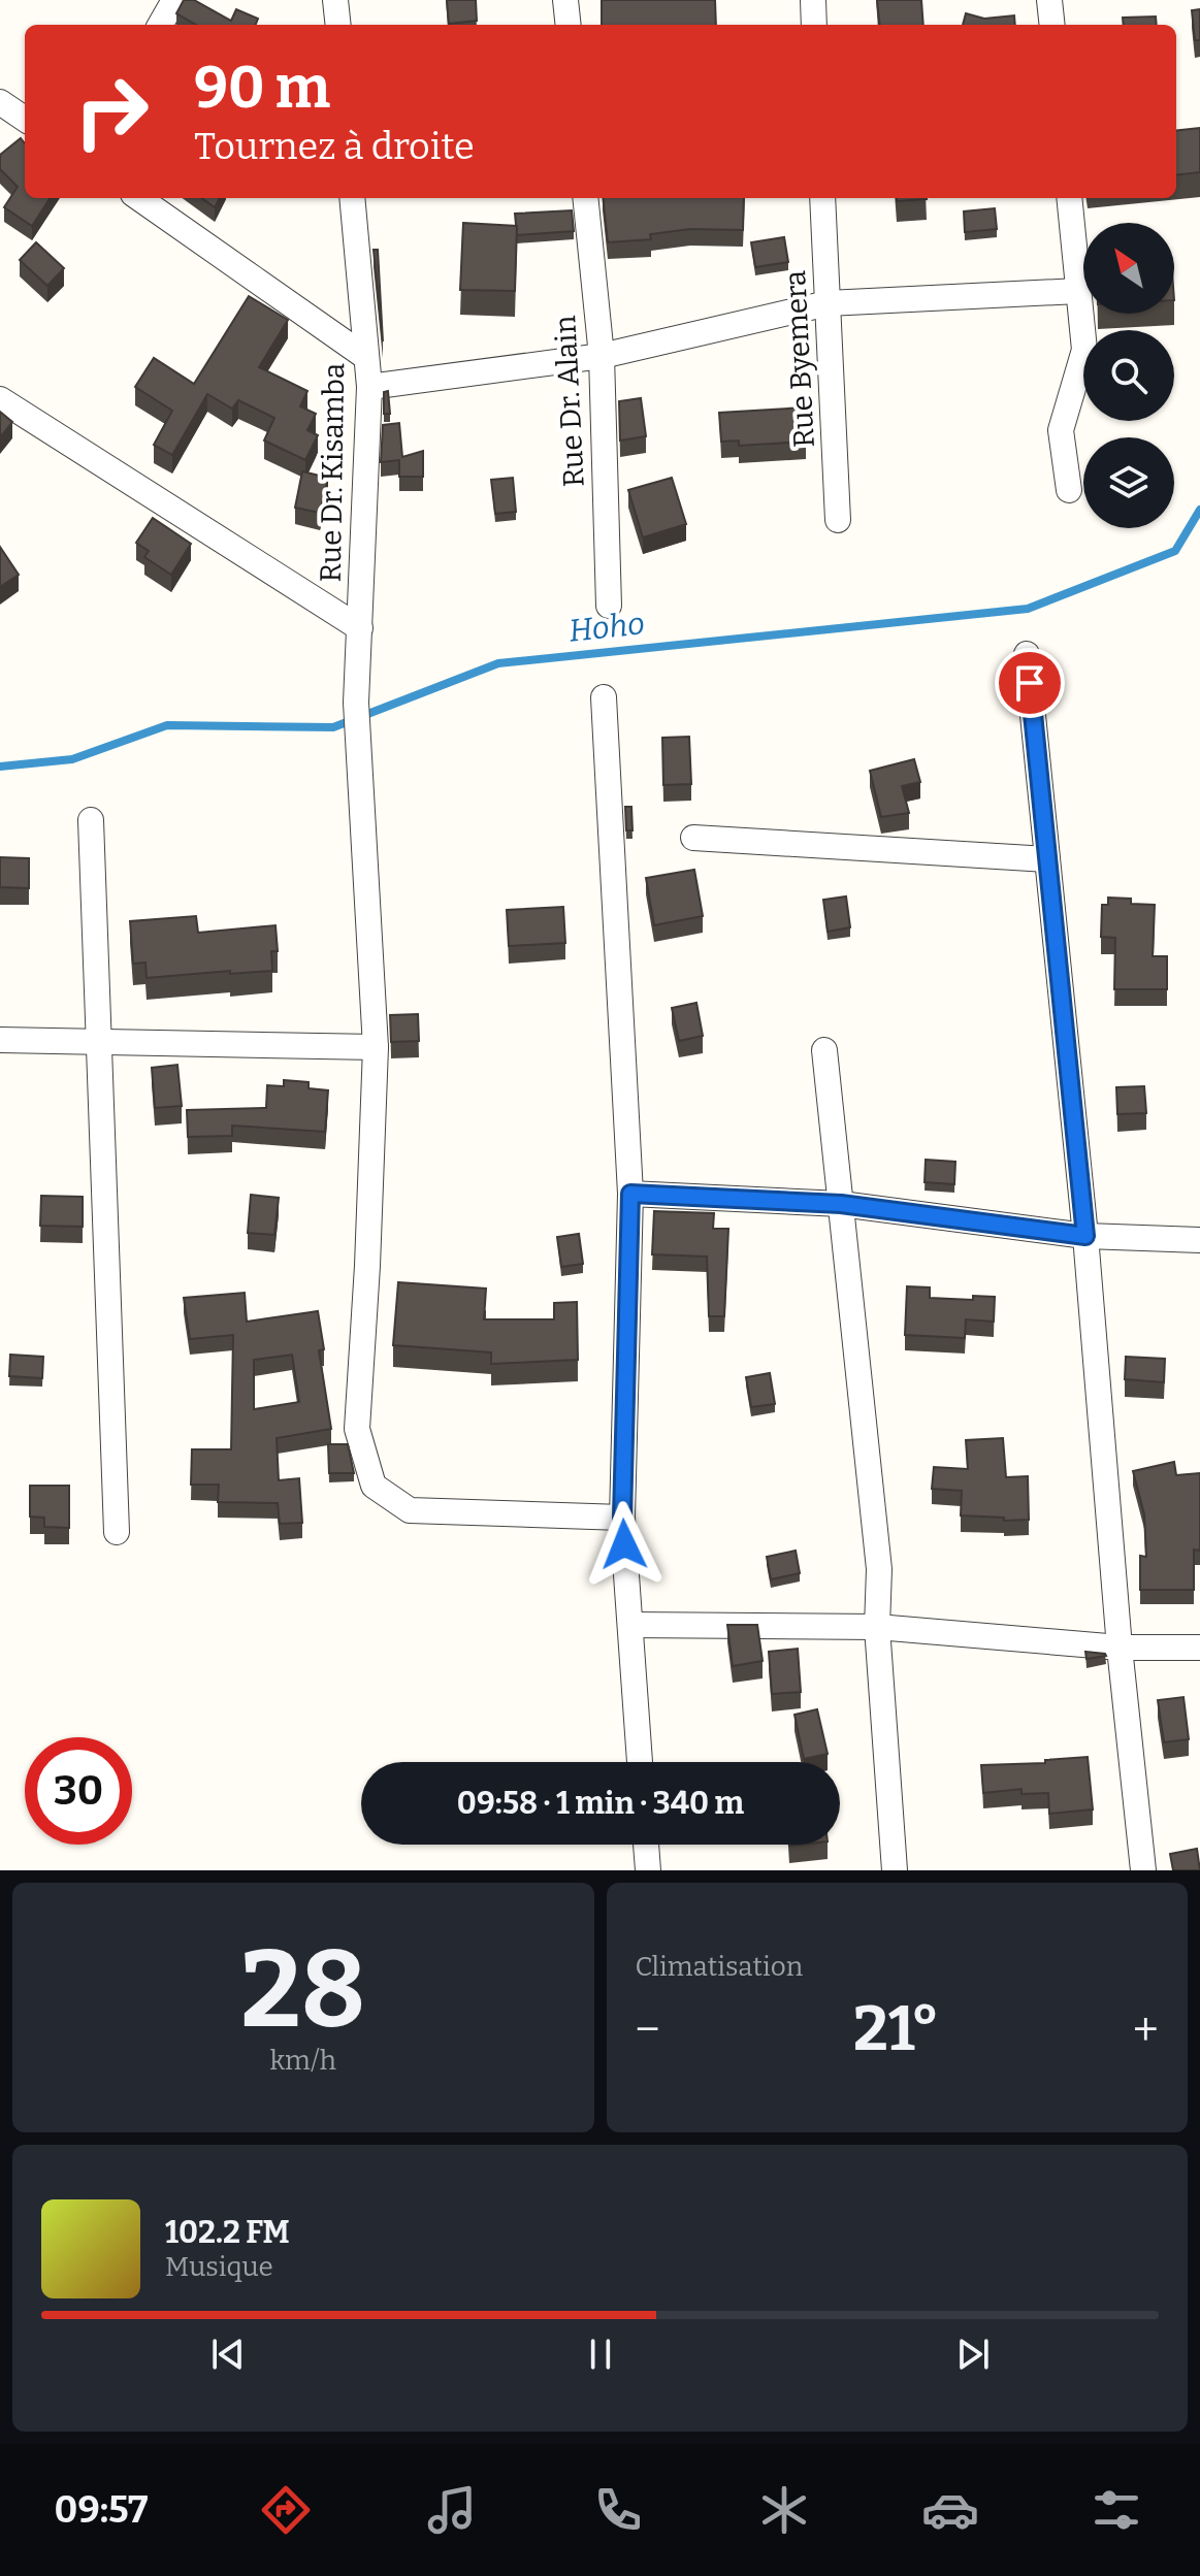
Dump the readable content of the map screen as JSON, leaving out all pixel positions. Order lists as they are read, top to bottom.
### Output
{
  "streets": {
    "street": ["Rue Byemera", "Rue Dr. Alain", "Rue Dr. Kisamba"]
  },
  "water": ["Hoho"],
  "north": "top left",
  "page": {
    "turn": ["90 m", "Tournez à droite"],
    "limit": "30",
    "trip": "09:58 · 1 min · 340 m",
    "tile": [
      ["28", "km/h"],
      "Climatisation"
    ],
    "heat": ["−", "21°", "+"],
    "song": ["102.2 FM", "Musique"],
    "tabs": "09:57"
  }
}
